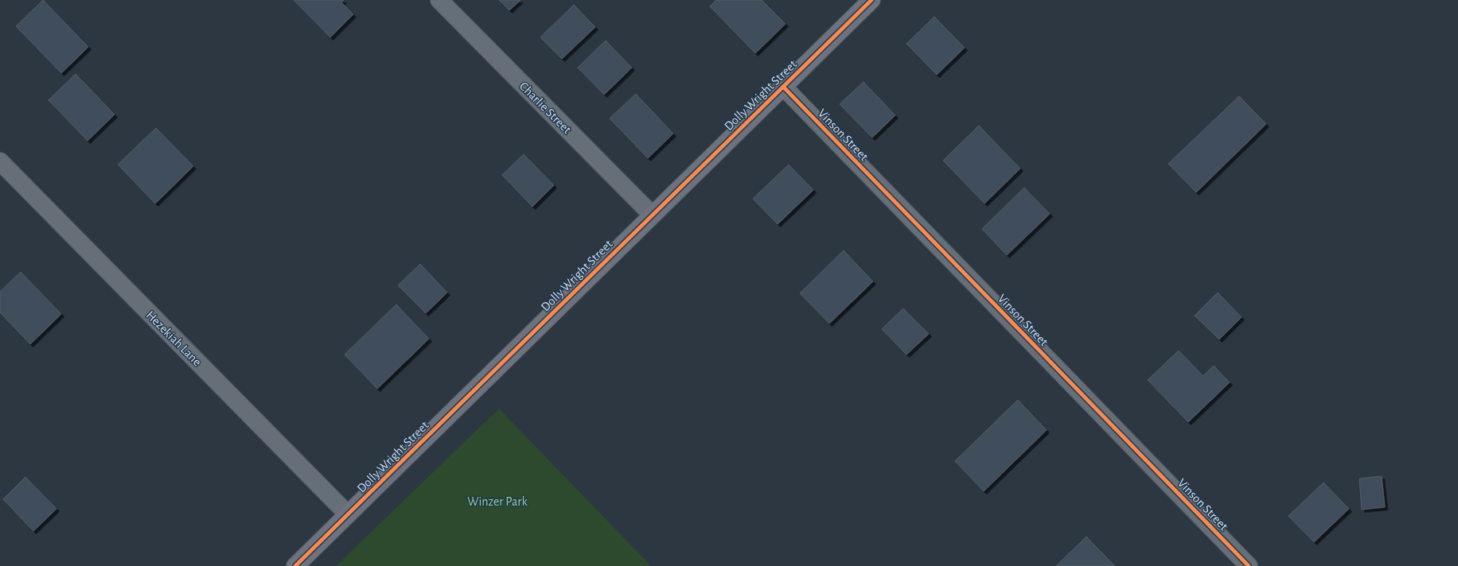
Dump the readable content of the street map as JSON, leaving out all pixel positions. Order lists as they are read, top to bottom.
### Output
{
  "streets": {
    "street": [
      "Dolly Wright Street",
      "Charlie Street",
      "Vinson Street",
      "Hezekiah Lane"
    ]
  },
  "crossings": [
    ["Dolly Wright Street", "Charlie Street"],
    ["Dolly Wright Street", "Vinson Street"],
    ["Dolly Wright Street", "Hezekiah Lane"]
  ],
  "parks": ["Winzer Park"]
}
